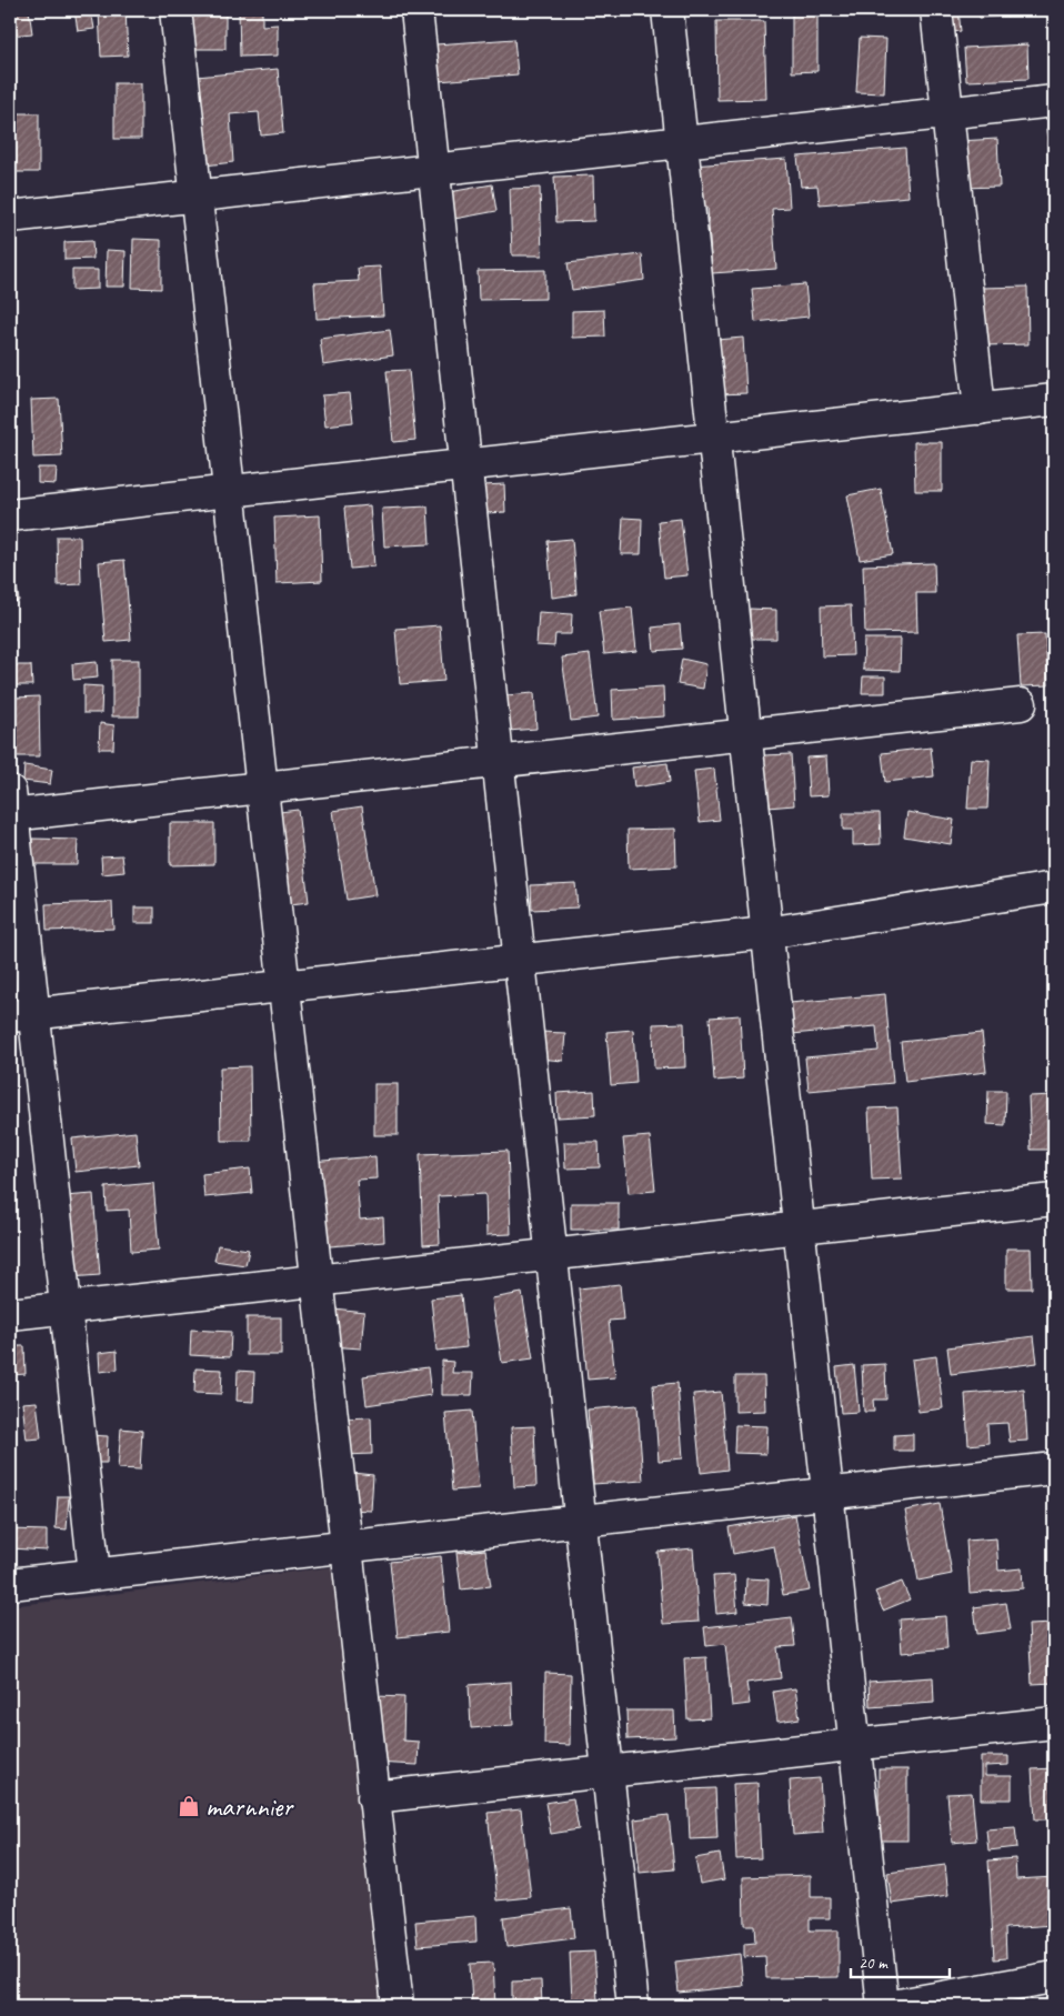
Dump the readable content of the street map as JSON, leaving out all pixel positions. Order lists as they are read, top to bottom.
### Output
{
  "places": {
    "shop": ["marnnier"]
  },
  "scale_bar": "20 m"
}
